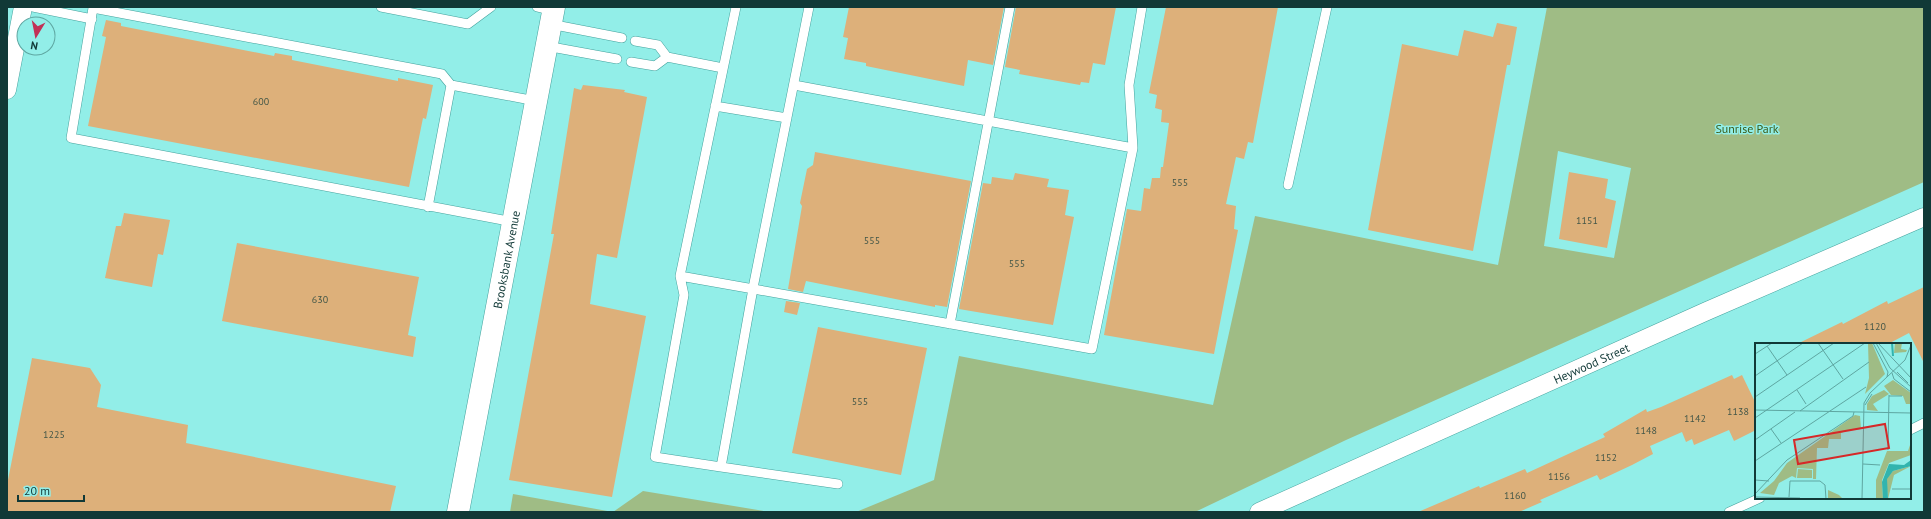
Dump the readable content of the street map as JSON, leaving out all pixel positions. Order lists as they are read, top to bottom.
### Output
{
  "streets": {
    "main road": ["Brooksbank Avenue"],
    "street": ["Heywood Street"]
  },
  "parks": ["Sunrise Park"],
  "house_numbers": [
    "600",
    "555",
    "1151",
    "555",
    "555",
    "630",
    "1120",
    "555",
    "1138",
    "1142",
    "1148",
    "1225",
    "1152",
    "1156",
    "1160"
  ],
  "scale_bar": "20 m",
  "north": "bottom"
}
